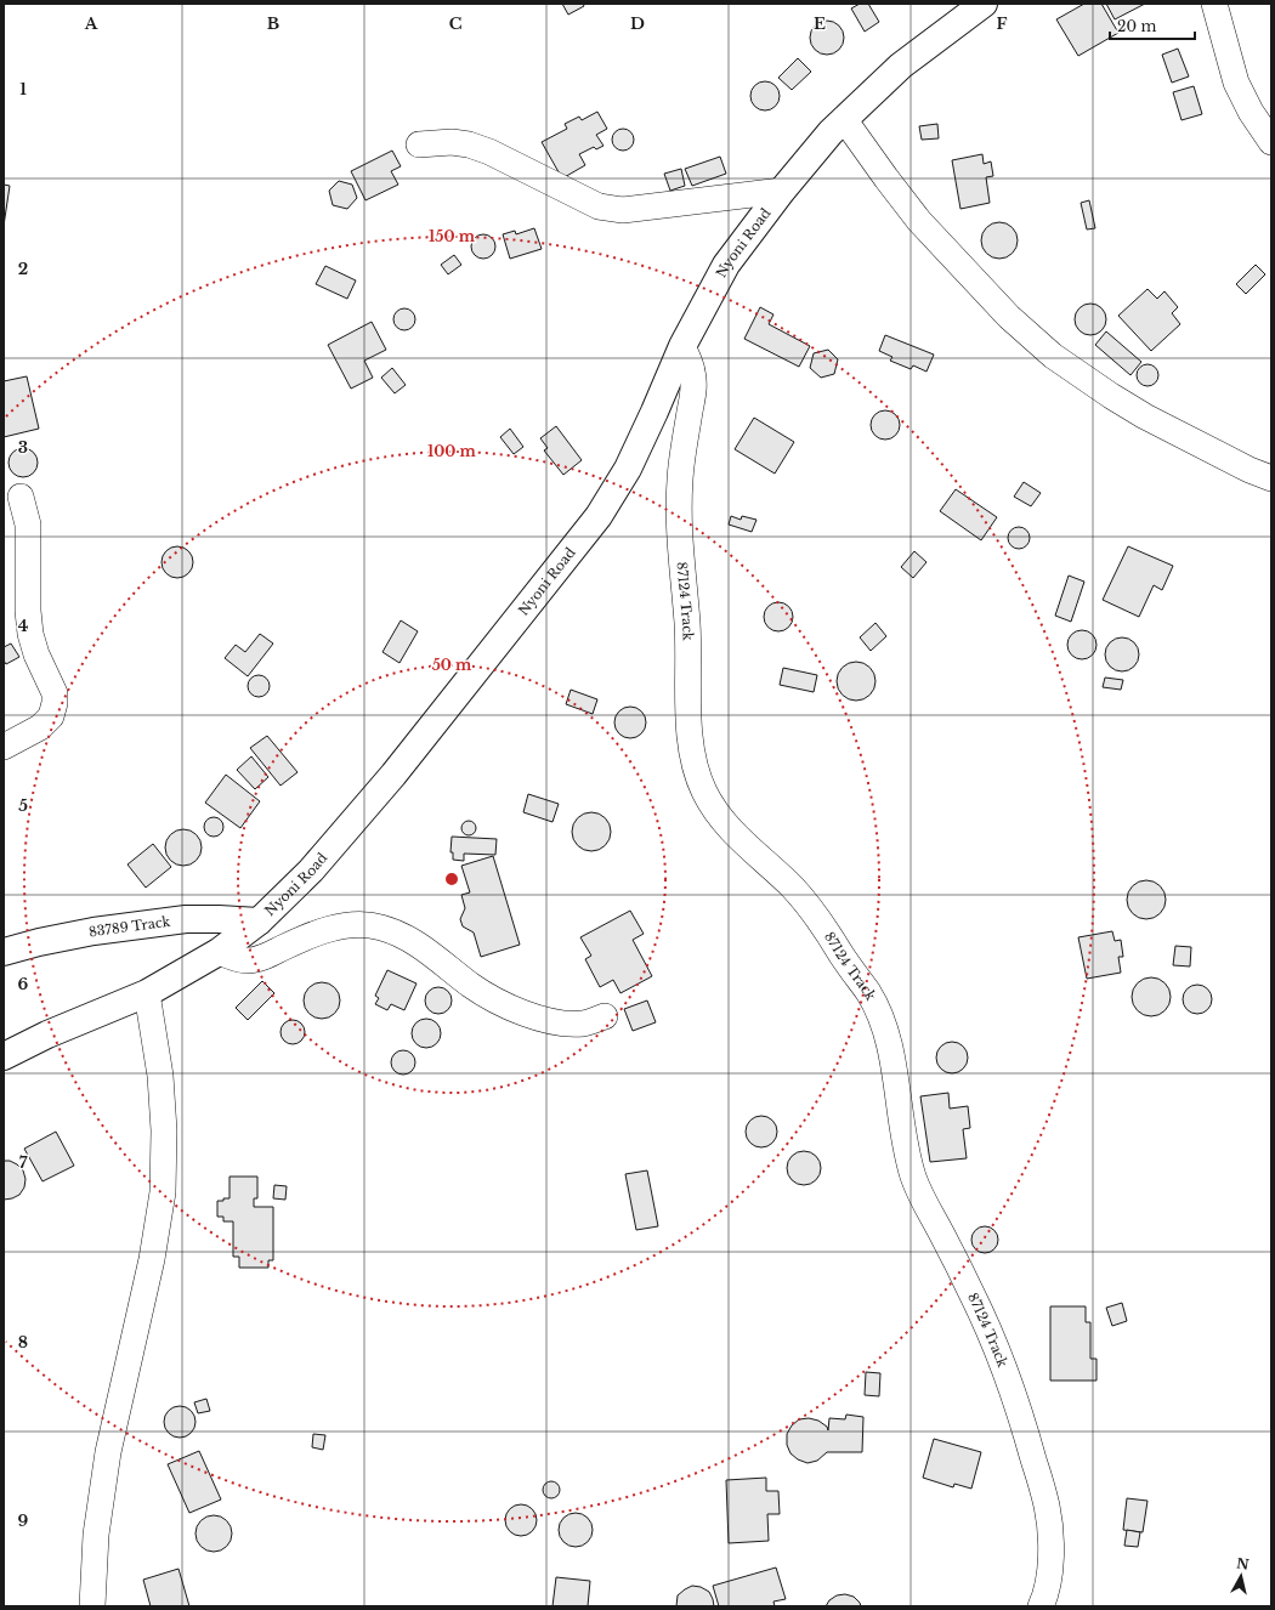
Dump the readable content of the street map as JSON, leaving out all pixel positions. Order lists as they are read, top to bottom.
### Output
{
  "streets": {
    "street": ["Nyoni Road", "87124 Track", "83789 Track"]
  },
  "crossings": [
    ["Nyoni Road", "87124 Track"],
    ["Nyoni Road", "83789 Track"]
  ],
  "scale_bar": "20 m",
  "north": "top",
  "grid": {
    "columns": [
      "A",
      "B",
      "C",
      "D",
      "E",
      "F"
    ],
    "rows": [
      "1",
      "2",
      "3",
      "4",
      "5",
      "6",
      "7",
      "8",
      "9"
    ]
  },
  "rings": ["150 m", "100 m", "50 m"]
}
